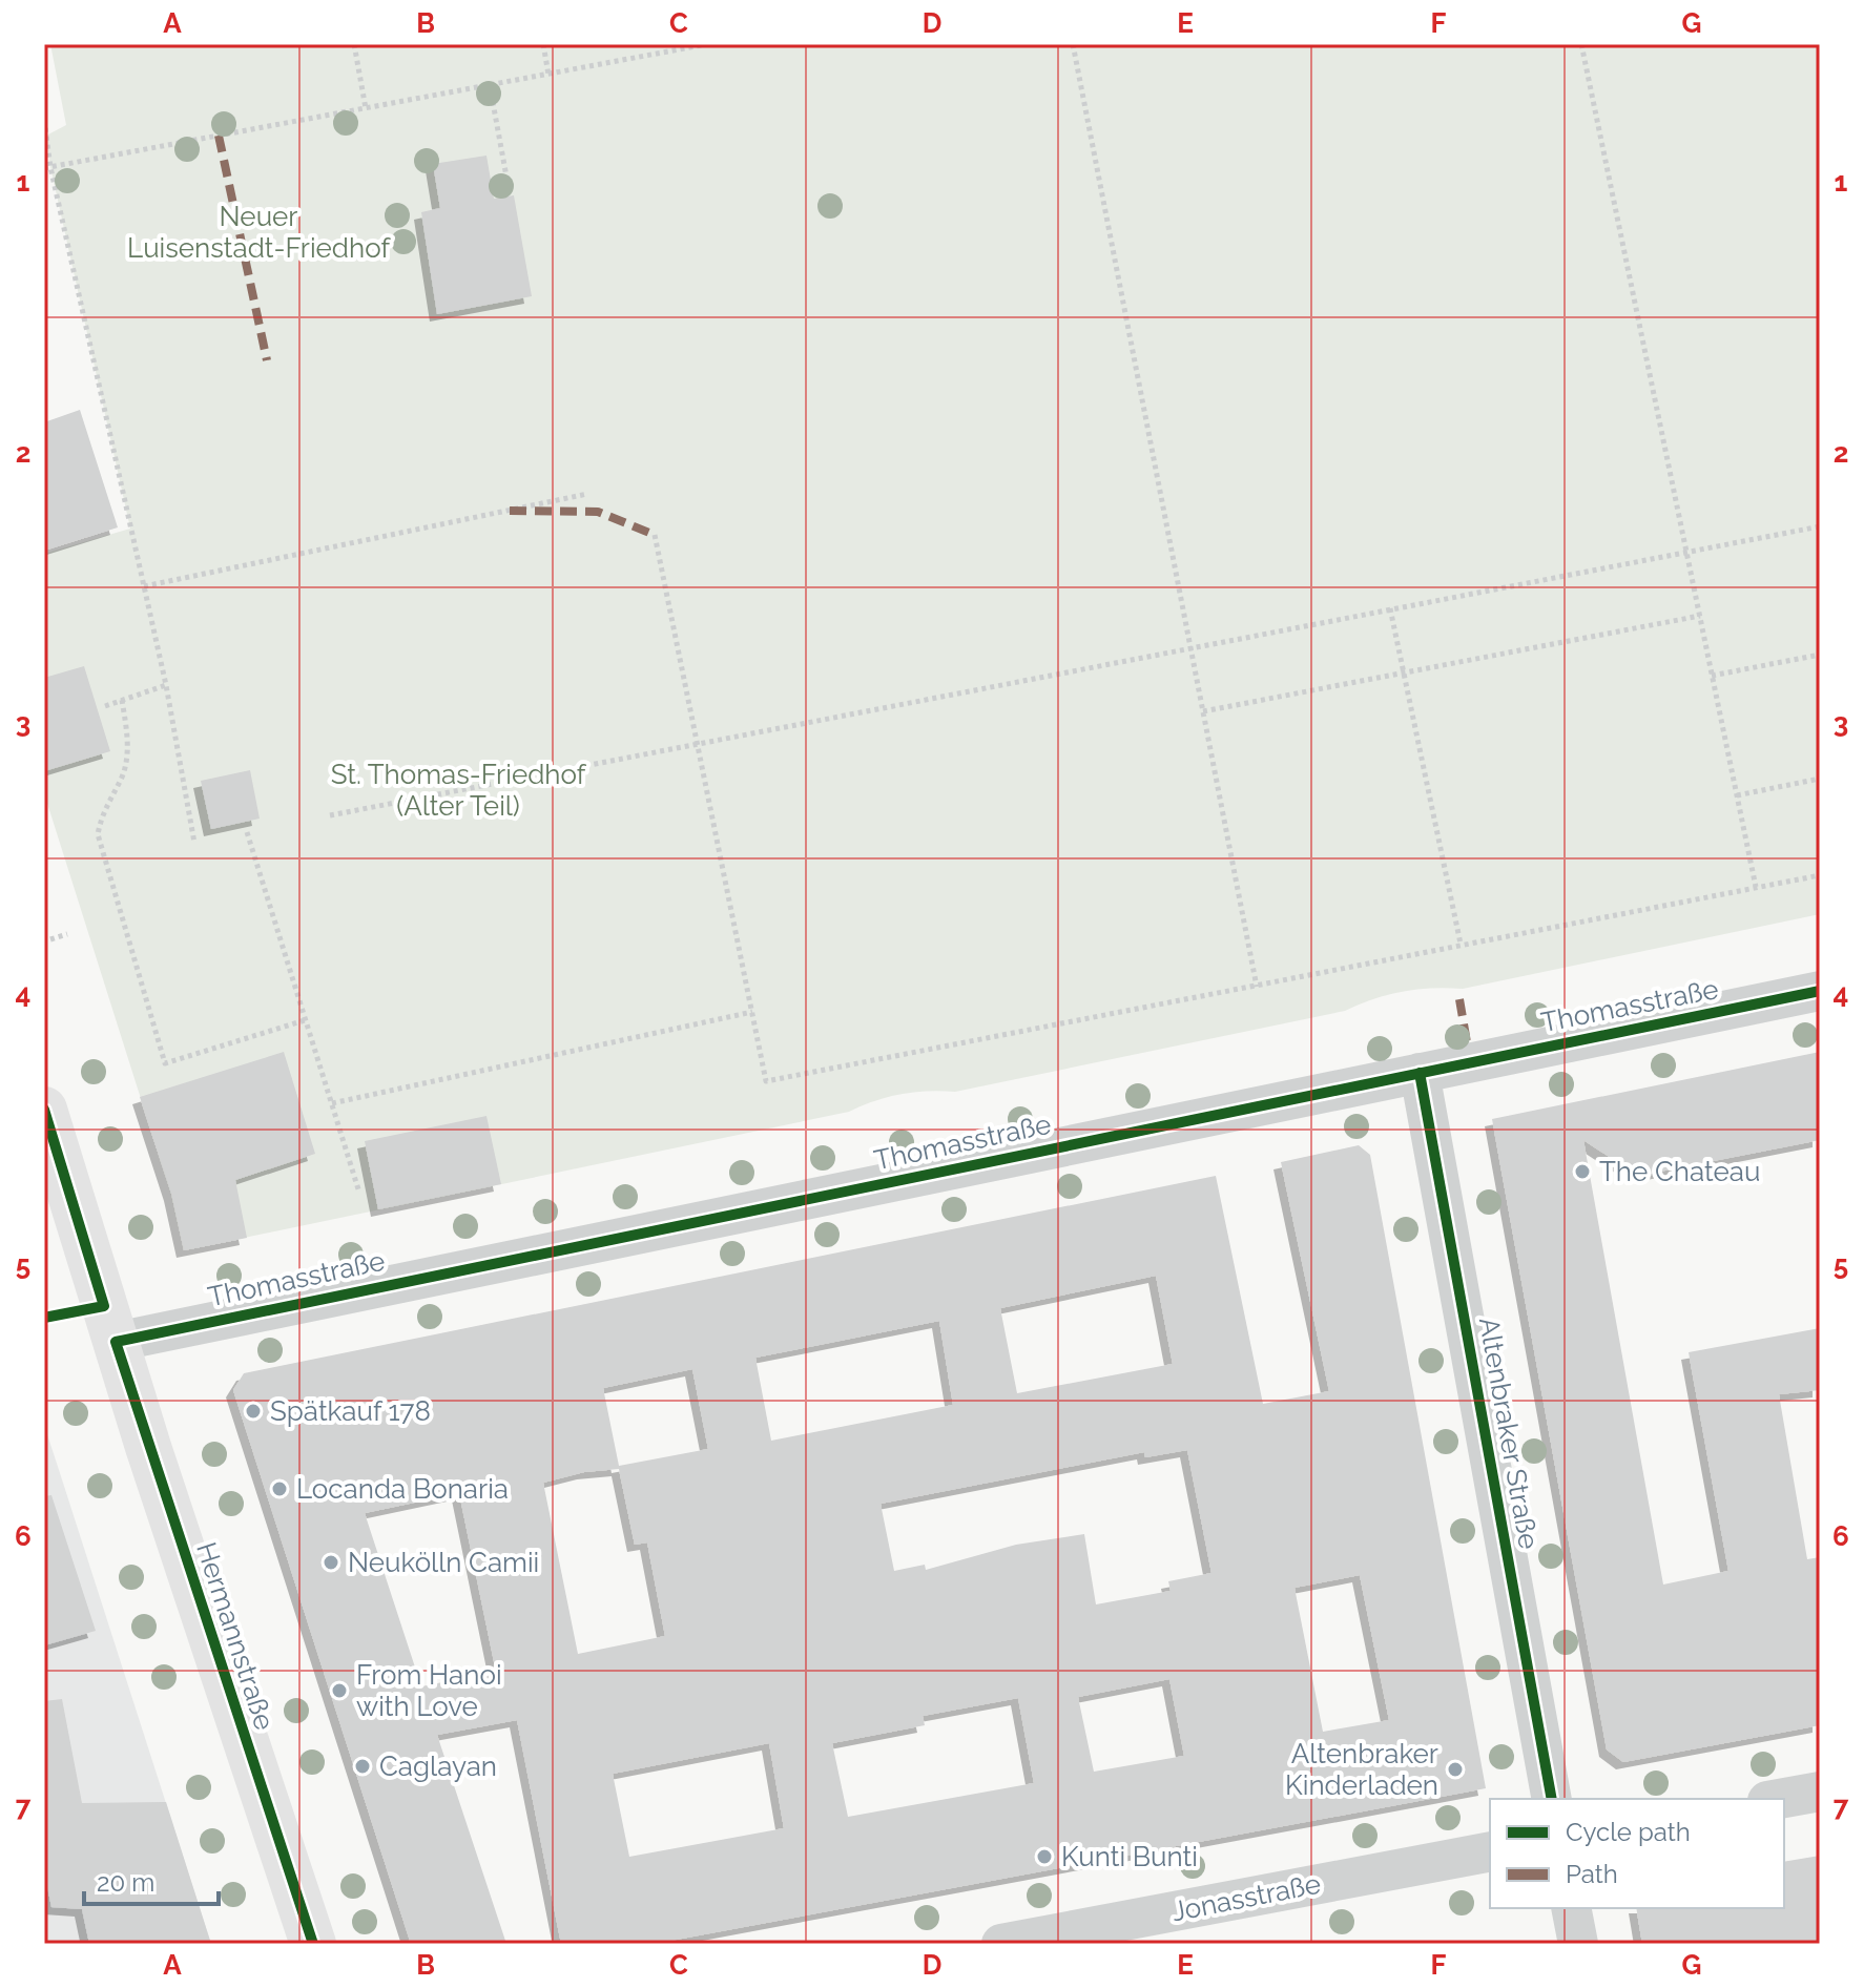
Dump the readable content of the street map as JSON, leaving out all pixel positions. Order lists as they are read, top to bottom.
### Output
{
  "streets": {
    "main road": ["Hermannstraße"],
    "street": ["Thomasstraße", "Altenbraker Straße", "Jonasstraße"]
  },
  "crossings": [
    ["Thomasstraße", "Altenbraker Straße"],
    ["Thomasstraße", "Hermannstraße"]
  ],
  "parks": ["Neuer Luisenstadt-Friedhof", "St. Thomas-Friedhof (Alter Teil)"],
  "places": [
    "The Chateau",
    "Spätkauf 178",
    "Locanda Bonaria",
    "Neukölln Camii",
    "From Hanoi with Love",
    "Caglayan",
    "Altenbraker Kinderladen",
    "Kunti Bunti"
  ],
  "legend": ["Cycle path", "Path"],
  "scale_bar": "20 m",
  "grid": {
    "columns": [
      "A",
      "B",
      "C",
      "D",
      "E",
      "F",
      "G"
    ],
    "rows": [
      "1",
      "2",
      "3",
      "4",
      "5",
      "6",
      "7"
    ]
  }
}
